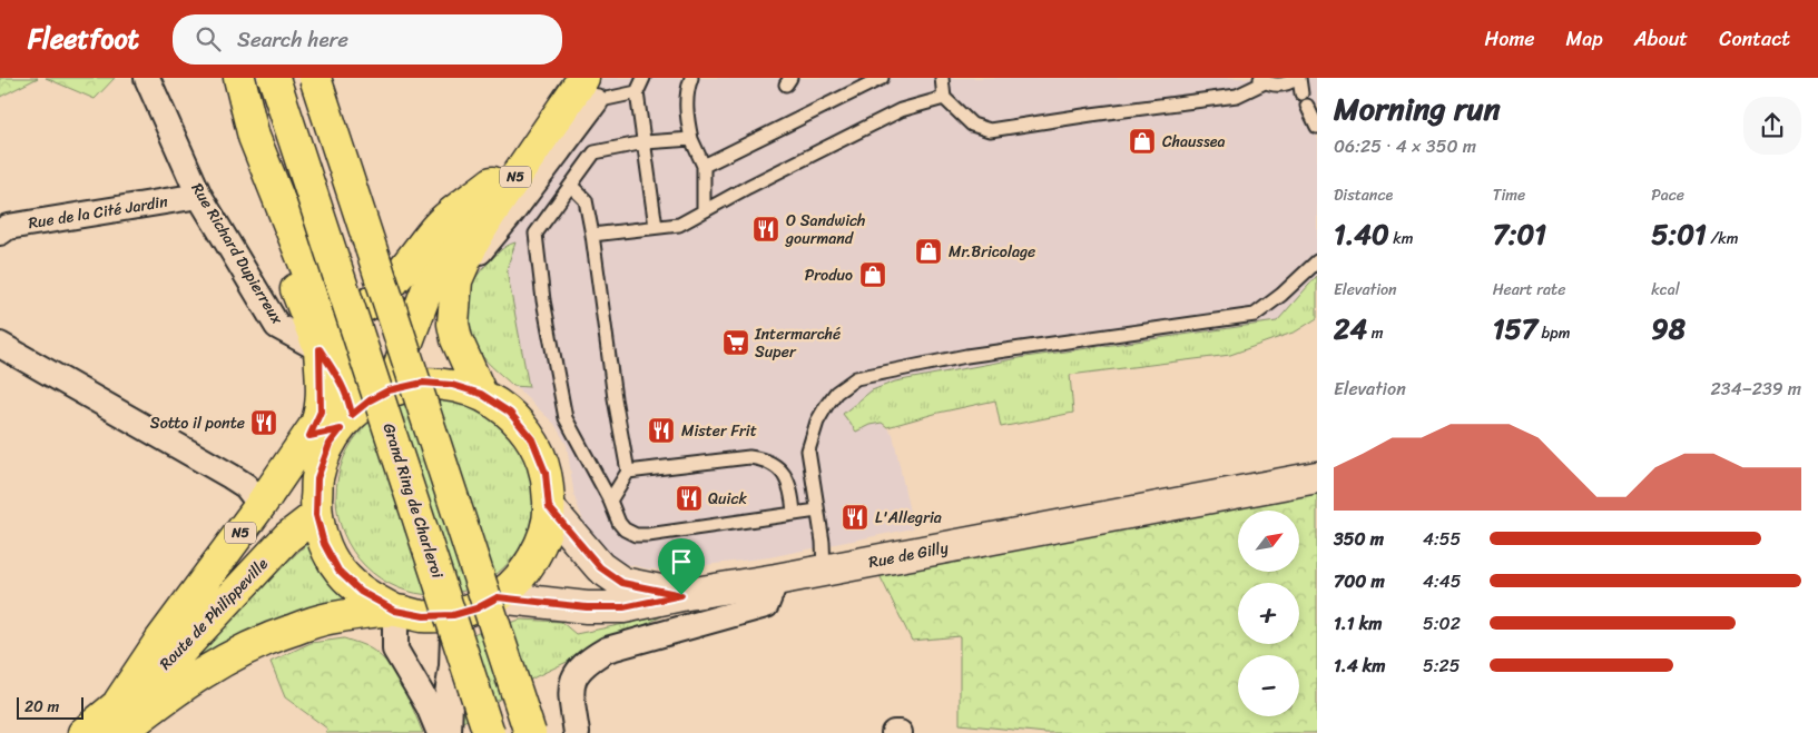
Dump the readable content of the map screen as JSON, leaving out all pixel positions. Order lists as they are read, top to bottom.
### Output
{
  "streets": {
    "main road": [
      "N5",
      "Grand Ring de Charleroi",
      "Rue de Gilly",
      "Route de Philippeville"
    ],
    "street": ["Rue de la Cité Jardin", "Rue Richard Dupierreux"]
  },
  "crossings": [
    ["N5", "Rue Richard Dupierreux"],
    ["N5", "Route de Philippeville"],
    ["Rue de la Cité Jardin", "Rue Richard Dupierreux"],
    ["Rue de Gilly", "Route de Philippeville"]
  ],
  "places": {
    "shop": ["Chaussea", "Mr.Bricolage", "Produo"],
    "restaurant": [
      "O Sandwich gourmand",
      "Sotto il ponte",
      "Mister Frit",
      "Quick",
      "L'Allegria"
    ],
    "supermarket": ["Intermarché Super"]
  },
  "scale_bar": "20 m",
  "north": "top right",
  "page": {
    "header": "Fleetfoot",
    "search": "Search here",
    "nav": [
      "Home",
      "Map",
      "About",
      "Contact"
    ],
    "heading": ["Morning run", "06:25 · 4 × 350 m"],
    "stats": [
      ["Distance", "1.40 km"],
      ["Time", "7:01"],
      ["Pace", "5:01 /km"],
      ["Elevation", "24 m"],
      ["Heart rate", "157 bpm"],
      ["kcal", "98"]
    ],
    "chart": ["Elevation", "234–239 m"],
    "map_buttons": ["+", "−"],
    "list": [
      {
        "name": "350 m",
        "note": "4:55"
      },
      {
        "name": "700 m",
        "note": "4:45"
      },
      {
        "name": "1.1 km",
        "note": "5:02"
      },
      {
        "name": "1.4 km",
        "note": "5:25"
      }
    ],
    "scale": "20 m"
  }
}
